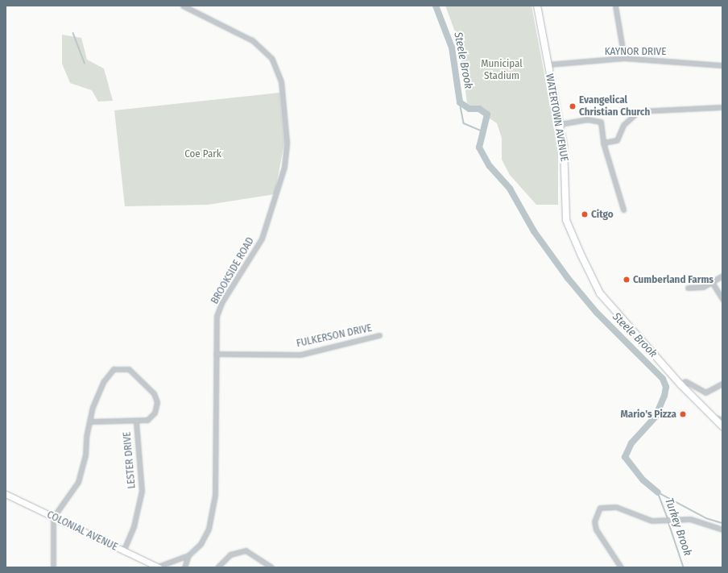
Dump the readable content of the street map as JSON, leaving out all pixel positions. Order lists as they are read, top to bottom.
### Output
{
  "streets": {
    "main road": ["WATERTOWN AVENUE"],
    "street": [
      "KAYNOR DRIVE",
      "BROOKSIDE ROAD",
      "FULKERSON DRIVE",
      "LESTER DRIVE",
      "COLONIAL AVENUE"
    ]
  },
  "crossings": [
    ["KAYNOR DRIVE", "WATERTOWN AVENUE"],
    ["BROOKSIDE ROAD", "FULKERSON DRIVE"],
    ["BROOKSIDE ROAD", "COLONIAL AVENUE"],
    ["LESTER DRIVE", "COLONIAL AVENUE"]
  ],
  "water": ["Steele Brook", "Turkey Brook"],
  "parks": ["Municipal Stadium", "Coe Park"],
  "places": [
    "Evangelical Christian Church",
    "Citgo",
    "Cumberland Farms",
    "Mario's Pizza"
  ]
}
